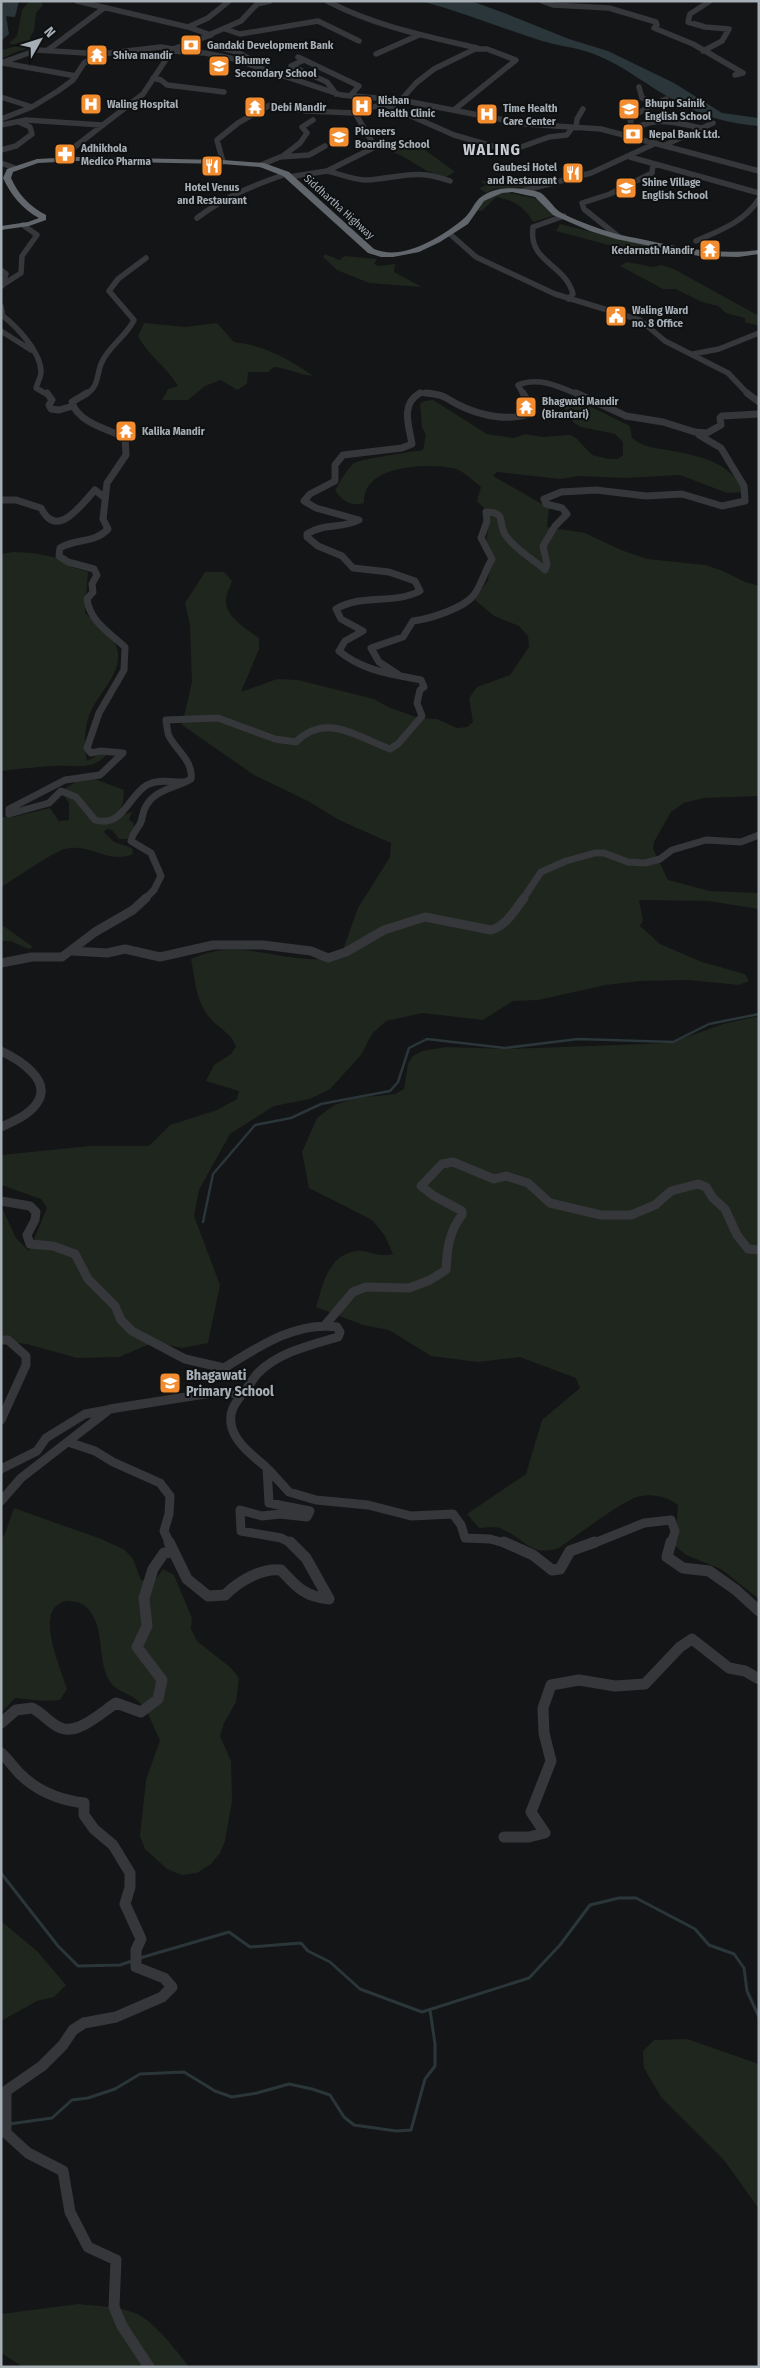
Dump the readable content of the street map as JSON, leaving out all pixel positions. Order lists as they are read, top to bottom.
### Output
{
  "streets": {
    "highway": ["Siddhartha Highway"]
  },
  "districts": ["WALING"],
  "places": {
    "bank": ["Gandaki Development Bank", "Nepal Bank Ltd."],
    "temple": [
      "Shiva mandir",
      "Debi Mandir",
      "Kedarnath Mandir",
      "Bhagwati Mandir (Birantari)",
      "Kalika Mandir"
    ],
    "school or university": [
      "Bhumre Secondary School",
      "Bhupu Sainik English School",
      "Pioneers Boarding School",
      "Shine Village English School",
      "Bhagawati Primary School"
    ],
    "hospital": ["Waling Hospital", "Nishan Health Clinic", "Time Health Care Center"],
    "pharmacy": ["Adhikhola Medico Pharma"],
    "restaurant": ["Hotel Venus and Restaurant", "Gaubesi Hotel and Restaurant"],
    "public building": ["Waling Ward no. 8 Office"]
  },
  "north": "top right"
}
